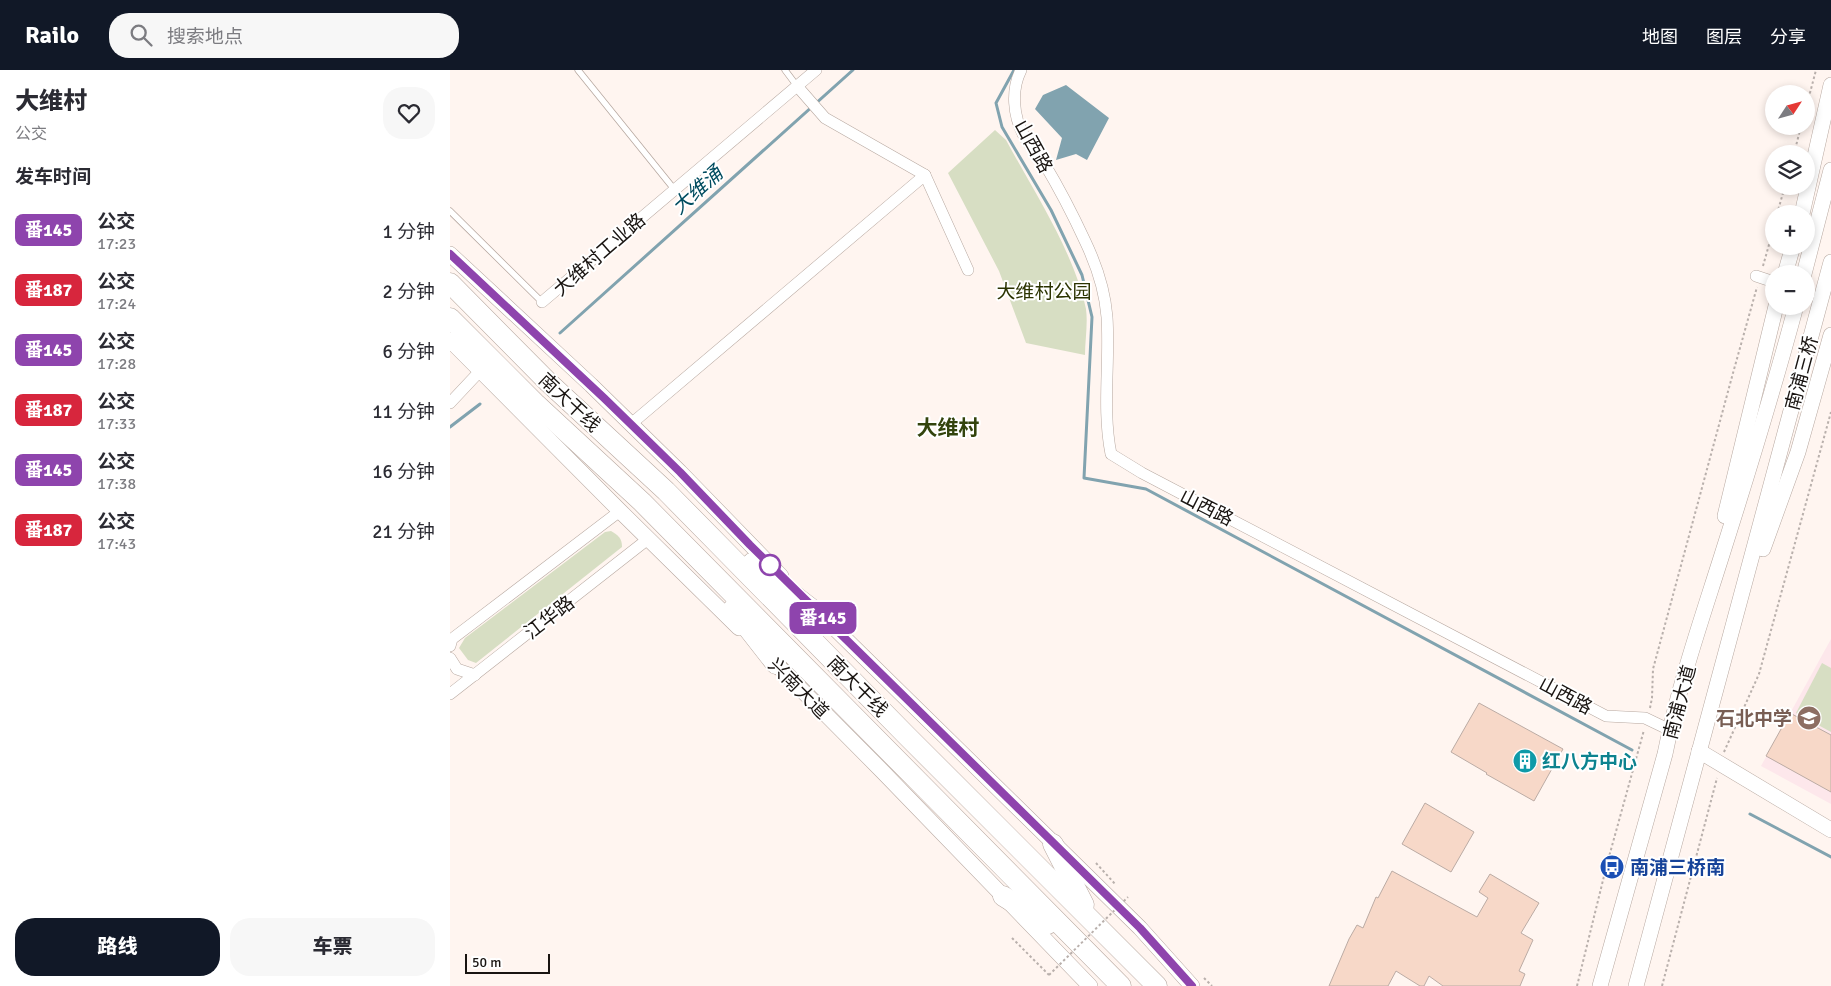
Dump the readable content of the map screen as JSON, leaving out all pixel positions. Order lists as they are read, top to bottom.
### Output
{
  "streets": {
    "highway": ["南大干线"],
    "main road": ["南浦三桥", "兴南大道", "南浦大道"],
    "street": ["山西路", "大维村工业路", "江华路"]
  },
  "crossings": [
    ["山西路", "南浦大道"],
    ["南浦三桥", "南浦大道"],
    ["江华路", "兴南大道"]
  ],
  "districts": ["大维村"],
  "water": ["大维涌"],
  "parks": ["大维村公园"],
  "places": {
    "school or university": ["石北中学"],
    "building": ["红八方中心"],
    "bus stop": ["南浦三桥南"]
  },
  "lines": ["bus line 番145"],
  "scale_bar": "50 m",
  "north": "top right",
  "page": {
    "header": "Railo",
    "search": "搜索地点",
    "nav": ["地图", "图层", "分享"],
    "heading": [
      ["大维村", "公交"],
      "发车时间"
    ],
    "on_map": "番145",
    "map_buttons": ["+", "−"],
    "list": [
      {
        "mark": "番145",
        "name": "公交",
        "note": "17:23",
        "value": "1 分钟"
      },
      {
        "mark": "番187",
        "name": "公交",
        "note": "17:24",
        "value": "2 分钟"
      },
      {
        "mark": "番145",
        "name": "公交",
        "note": "17:28",
        "value": "6 分钟"
      },
      {
        "mark": "番187",
        "name": "公交",
        "note": "17:33",
        "value": "11 分钟"
      },
      {
        "mark": "番145",
        "name": "公交",
        "note": "17:38",
        "value": "16 分钟"
      },
      {
        "mark": "番187",
        "name": "公交",
        "note": "17:43",
        "value": "21 分钟"
      }
    ],
    "buttons": ["路线", "车票"],
    "scale": "50 m"
  }
}
